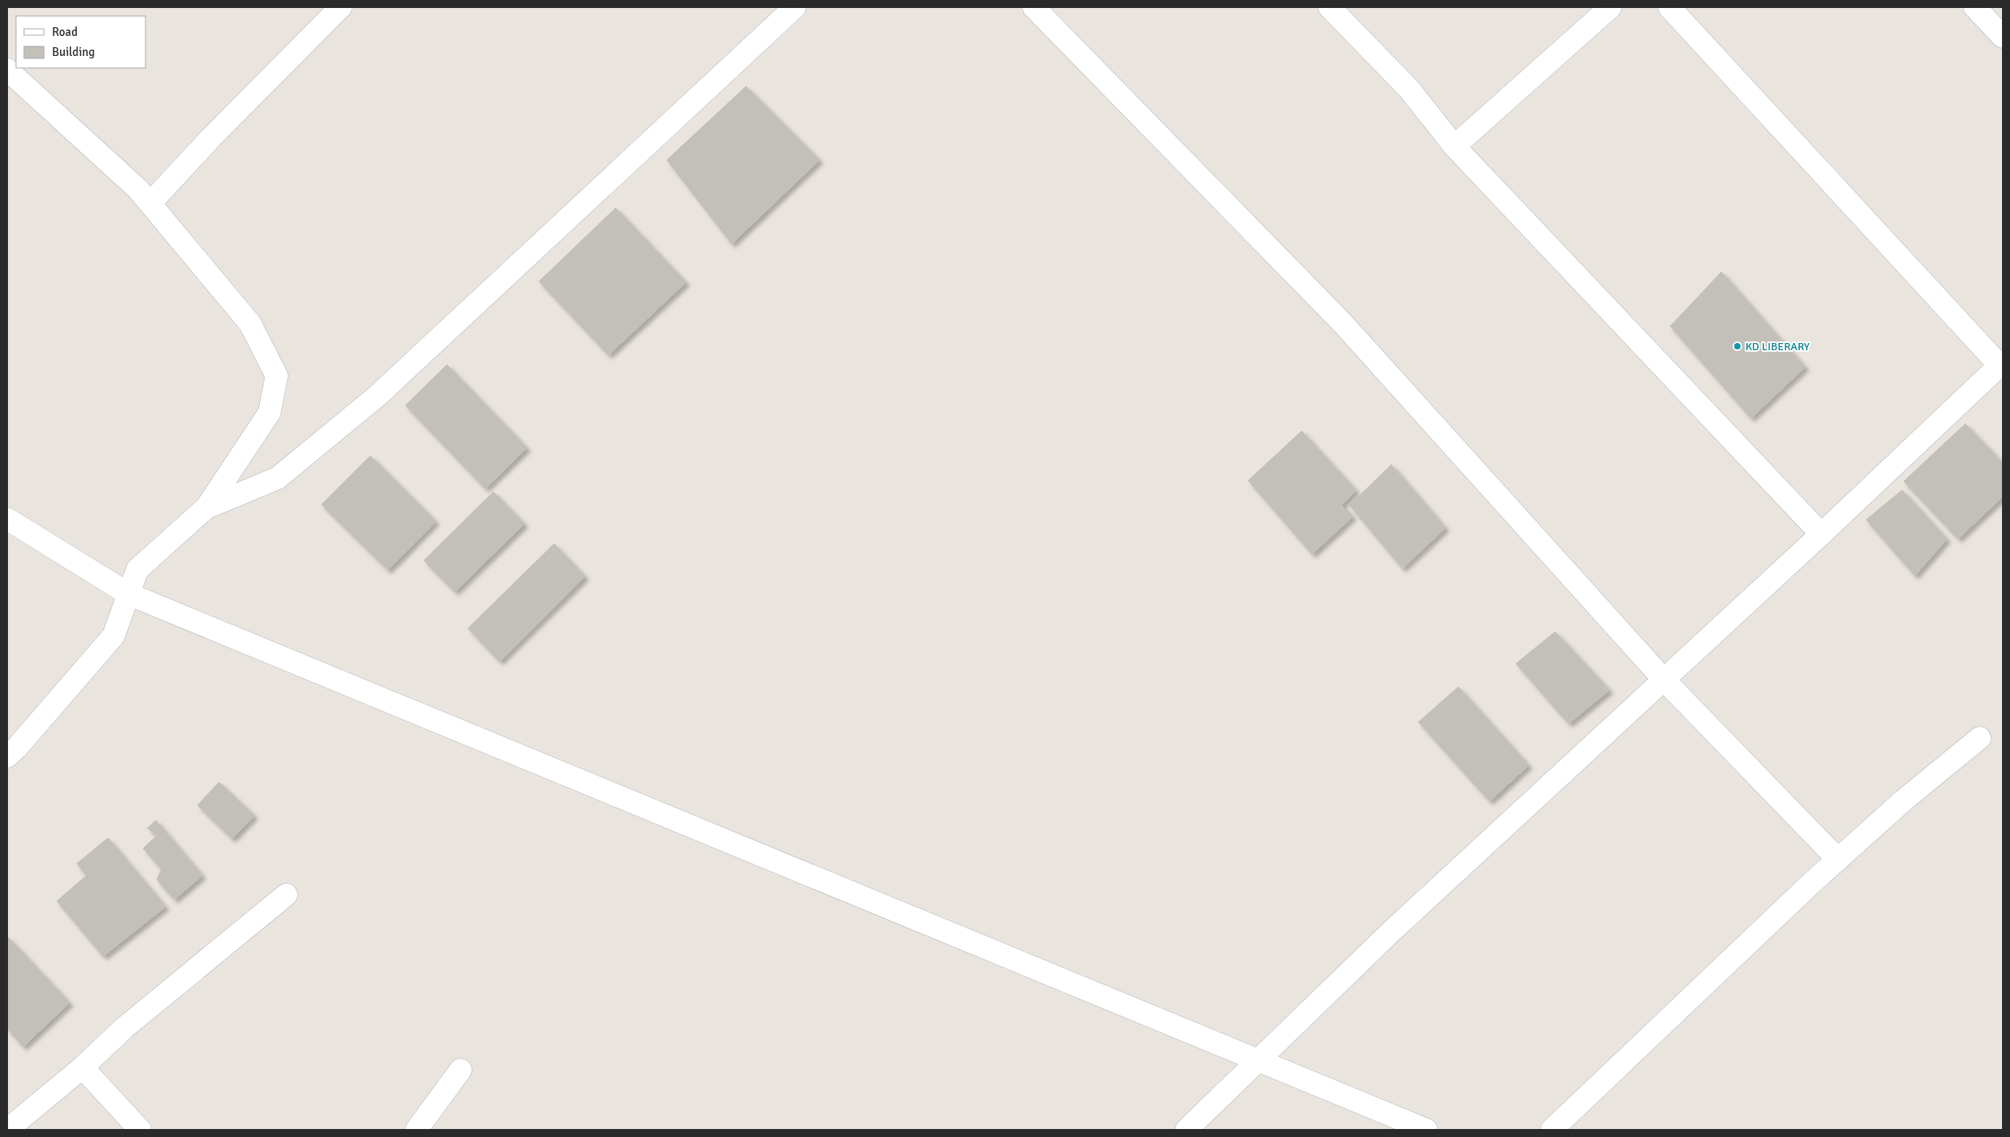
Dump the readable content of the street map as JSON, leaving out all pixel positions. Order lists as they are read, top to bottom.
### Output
{
  "places": ["KD LIBERARY"],
  "legend": ["Road", "Building"]
}
